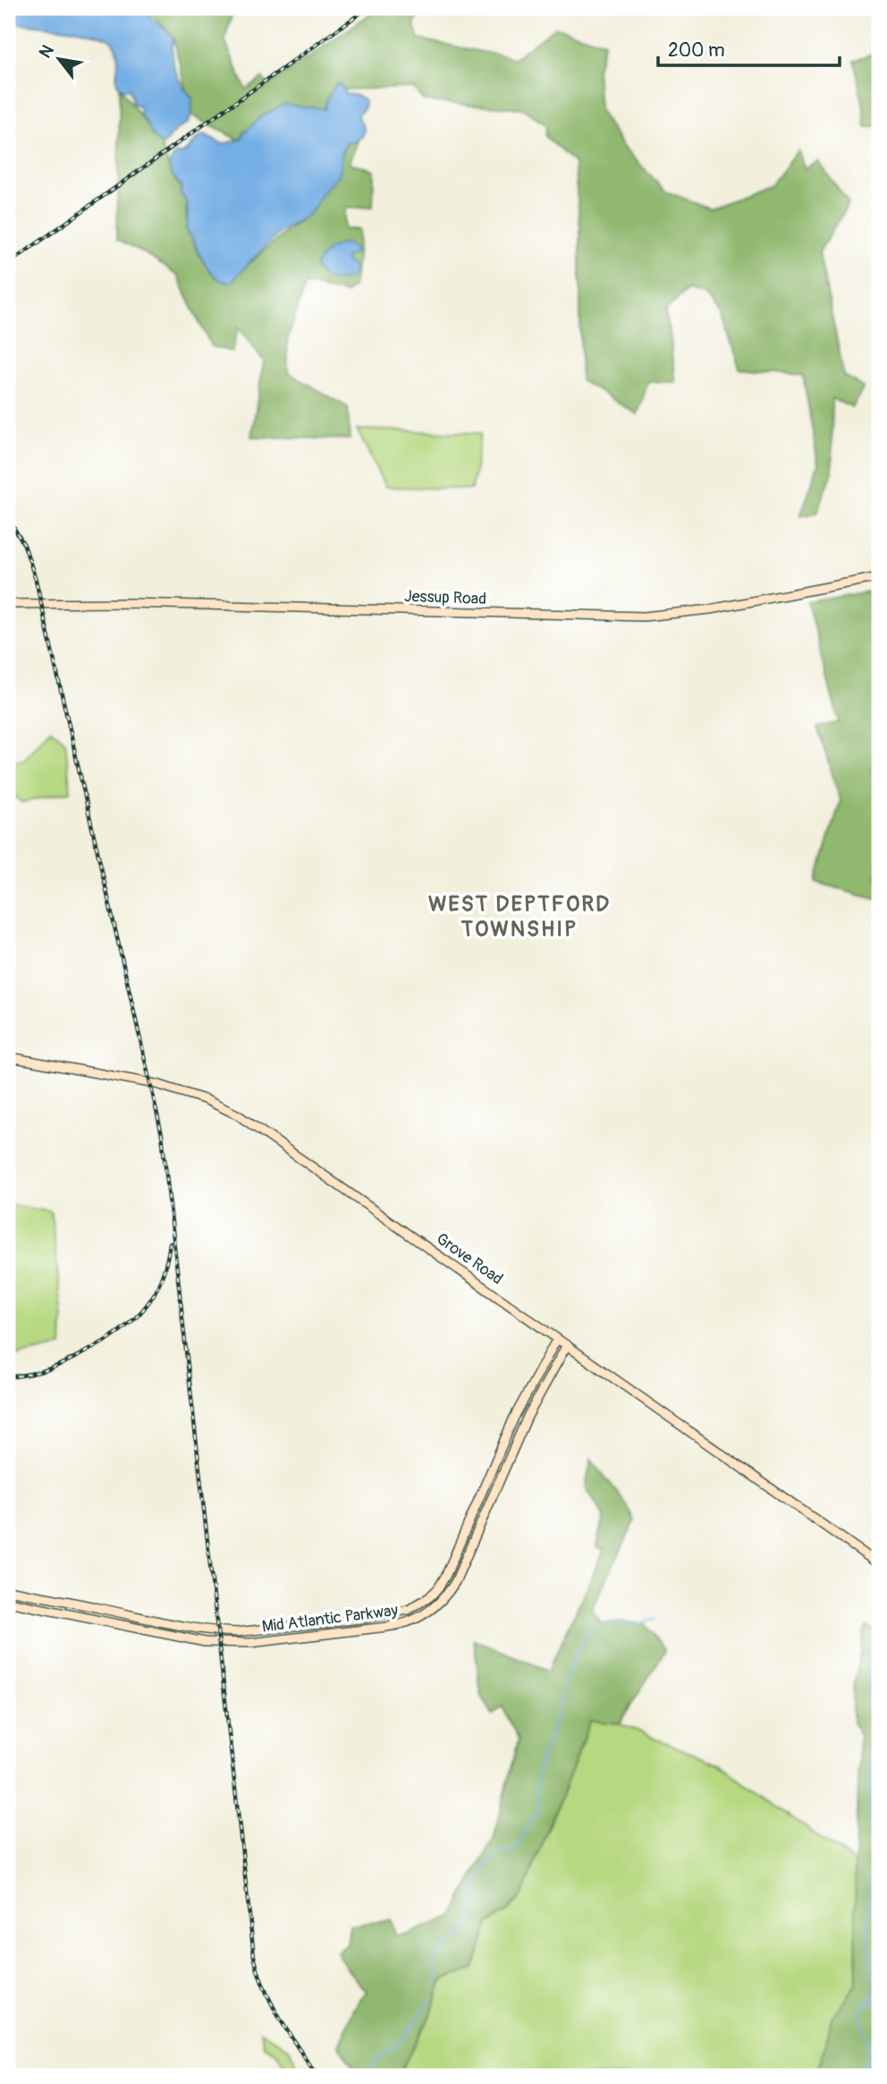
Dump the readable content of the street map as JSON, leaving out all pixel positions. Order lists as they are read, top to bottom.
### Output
{
  "streets": {
    "street": ["Jessup Road", "Grove Road", "Mid Atlantic Parkway"]
  },
  "crossings": [
    ["Grove Road", "Mid Atlantic Parkway"]
  ],
  "districts": ["WEST DEPTFORD TOWNSHIP"],
  "scale_bar": "200 m",
  "north": "top left"
}
